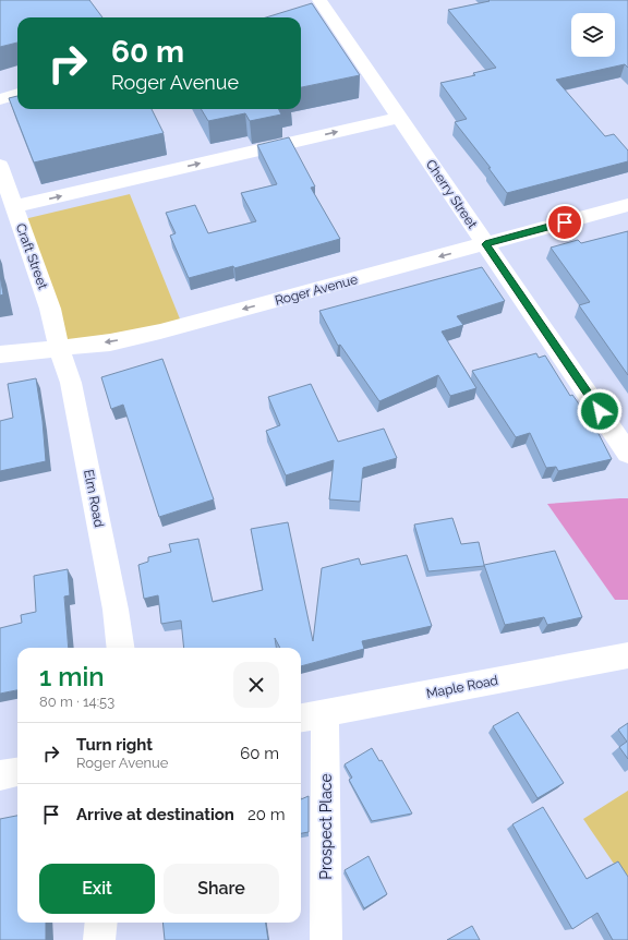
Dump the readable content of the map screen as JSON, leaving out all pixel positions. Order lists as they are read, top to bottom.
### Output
{
  "streets": {
    "street": [
      "Cherry Street",
      "Craft Street",
      "Roger Avenue",
      "Elm Road",
      "Maple Road",
      "Prospect Place"
    ]
  },
  "crossings": [
    ["Cherry Street", "Roger Avenue"],
    ["Craft Street", "Roger Avenue"],
    ["Craft Street", "Elm Road"],
    ["Roger Avenue", "Elm Road"],
    ["Maple Road", "Prospect Place"]
  ],
  "page": {
    "turn": ["60 m", "Roger Avenue"],
    "heading": ["1 min", "80 m · 14:53"],
    "list": [
      {
        "name": "Turn right",
        "note": "Roger Avenue",
        "value": "60 m"
      },
      {
        "name": "Arrive at destination",
        "value": "20 m"
      }
    ],
    "buttons": ["Exit", "Share"]
  }
}
